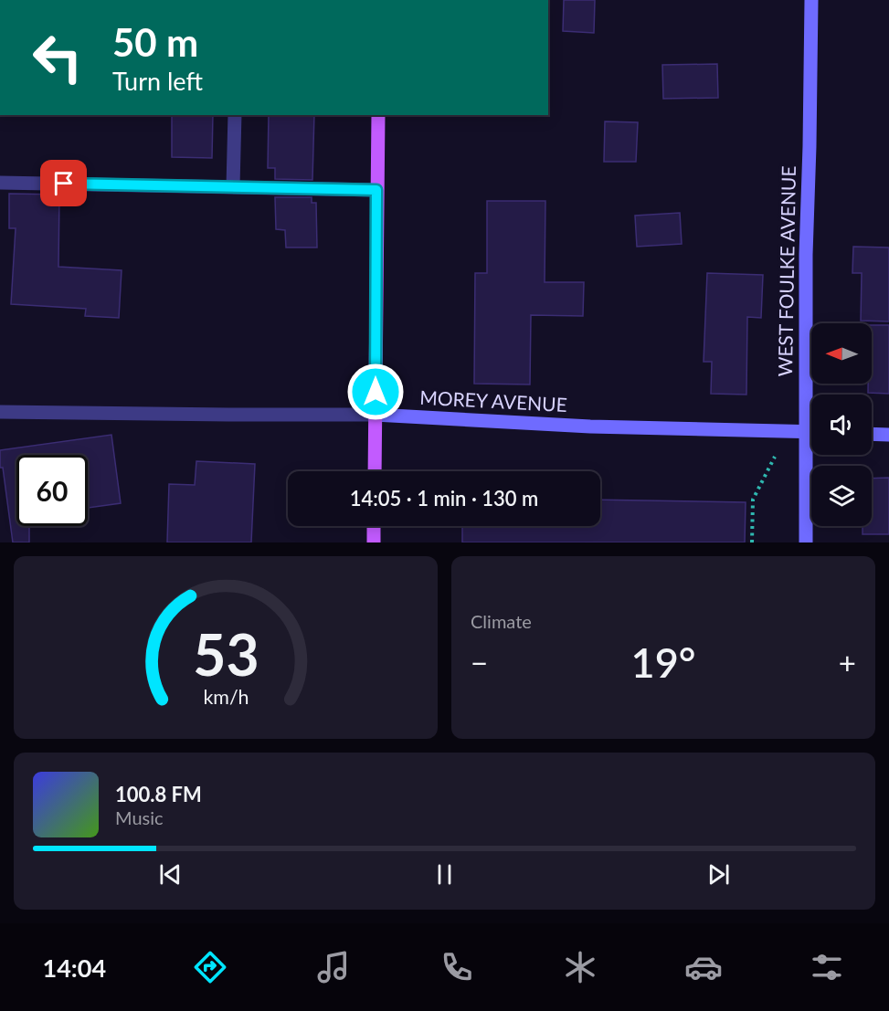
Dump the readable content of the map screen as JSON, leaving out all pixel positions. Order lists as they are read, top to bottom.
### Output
{
  "streets": {
    "street": ["WEST FOULKE AVENUE", "MOREY AVENUE"]
  },
  "crossings": [
    ["WEST FOULKE AVENUE", "MOREY AVENUE"]
  ],
  "north": "left",
  "page": {
    "turn": ["50 m", "Turn left"],
    "limit": "60",
    "trip": "14:05 · 1 min · 130 m",
    "tile": "Climate",
    "heat": ["−", "19°", "+"],
    "song": ["100.8 FM", "Music"],
    "tabs": "14:04",
    "gauge": ["53", "km/h"]
  }
}
